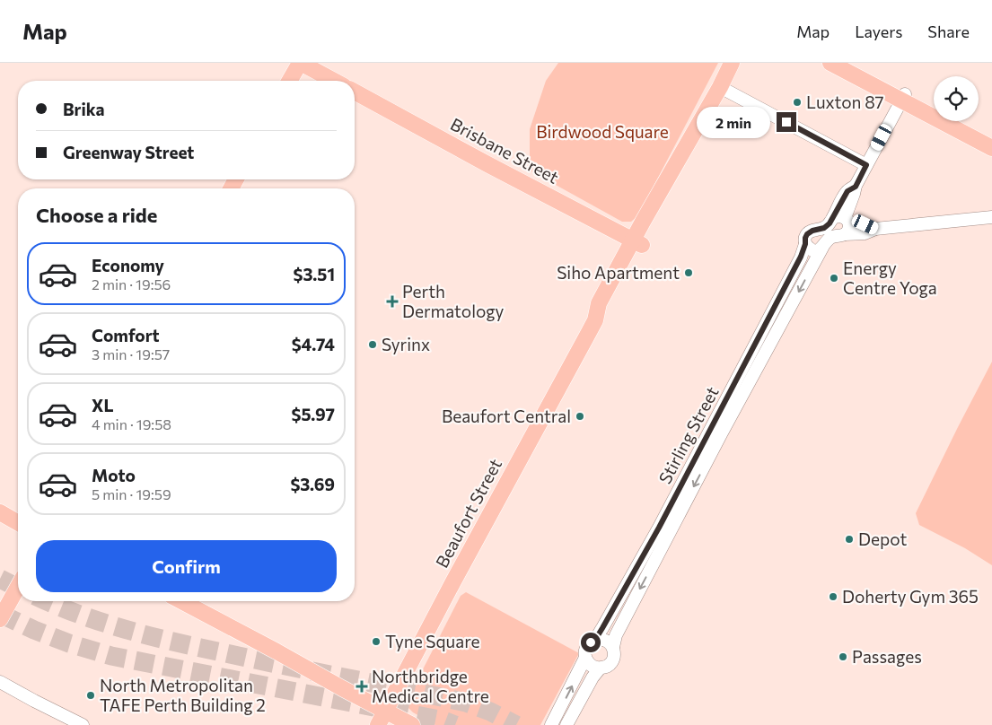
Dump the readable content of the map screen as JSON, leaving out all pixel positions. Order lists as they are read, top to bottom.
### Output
{
  "streets": {
    "main road": ["Brisbane Street", "Beaufort Street"],
    "street": ["Stirling Street"]
  },
  "crossings": [
    ["Brisbane Street", "Beaufort Street"]
  ],
  "parks": ["Birdwood Square"],
  "places": {
    "other": [
      "Luxton 87",
      "Siho Apartment",
      "Energy Centre Yoga",
      "Syrinx",
      "Beaufort Central",
      "Depot",
      "Doherty Gym 365",
      "Tyne Square",
      "Passages",
      "North Metropolitan TAFE Perth Building 2"
    ],
    "health": ["Perth Dermatology", "Northbridge Medical Centre"]
  },
  "page": {
    "header": "Map",
    "nav": ["Map", "Layers", "Share"],
    "banner": ["Brika", "Greenway Street"],
    "bubble": "2 min",
    "heading": "Choose a ride",
    "list": [
      {
        "name": "Economy",
        "note": "2 min · 19:56",
        "value": "$3.51"
      },
      {
        "name": "Comfort",
        "note": "3 min · 19:57",
        "value": "$4.74"
      },
      {
        "name": "XL",
        "note": "4 min · 19:58",
        "value": "$5.97"
      },
      {
        "name": "Moto",
        "note": "5 min · 19:59",
        "value": "$3.69"
      }
    ],
    "buttons": "Confirm"
  }
}
